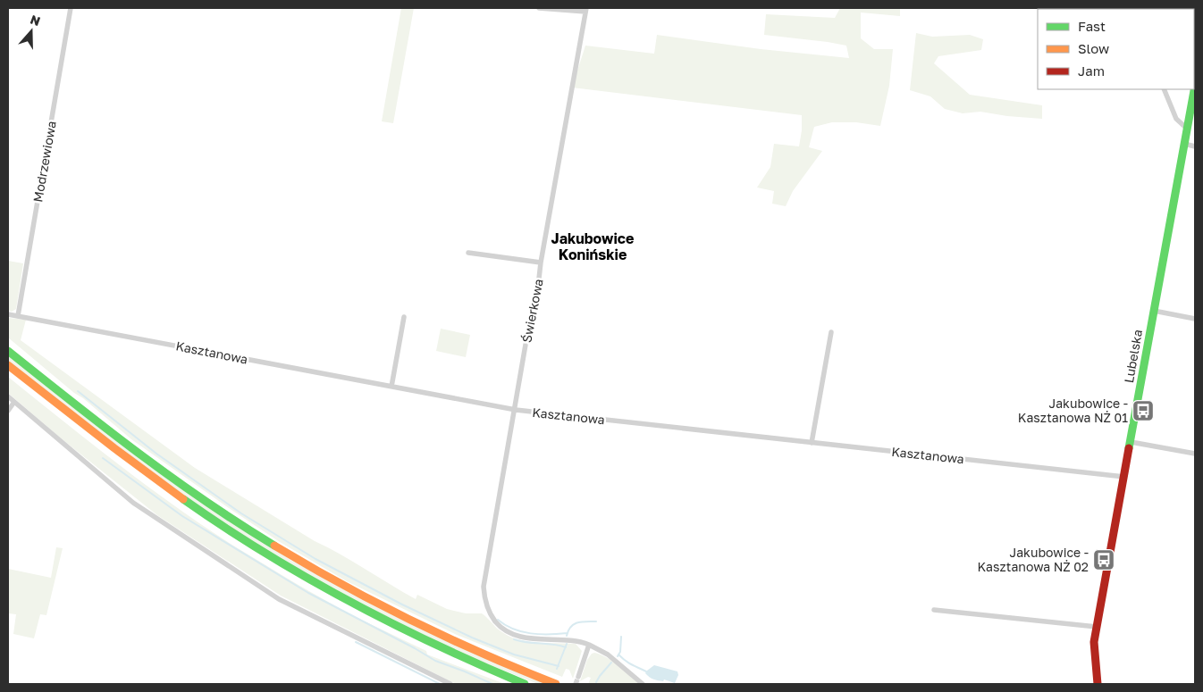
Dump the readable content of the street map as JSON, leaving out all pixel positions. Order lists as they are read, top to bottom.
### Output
{
  "streets": {
    "main road": ["Lubelska"],
    "street": ["Modrzewiowa", "Świerkowa", "Kasztanowa"]
  },
  "crossings": [
    ["Modrzewiowa", "Kasztanowa"],
    ["Świerkowa", "Kasztanowa"],
    ["Kasztanowa", "Lubelska"]
  ],
  "districts": ["Jakubowice Konińskie"],
  "places": {
    "bus stop": ["Jakubowice - Kasztanowa NŻ 01", "Jakubowice - Kasztanowa NŻ 02"]
  },
  "legend": ["Fast", "Slow", "Jam"],
  "north": "top"
}
